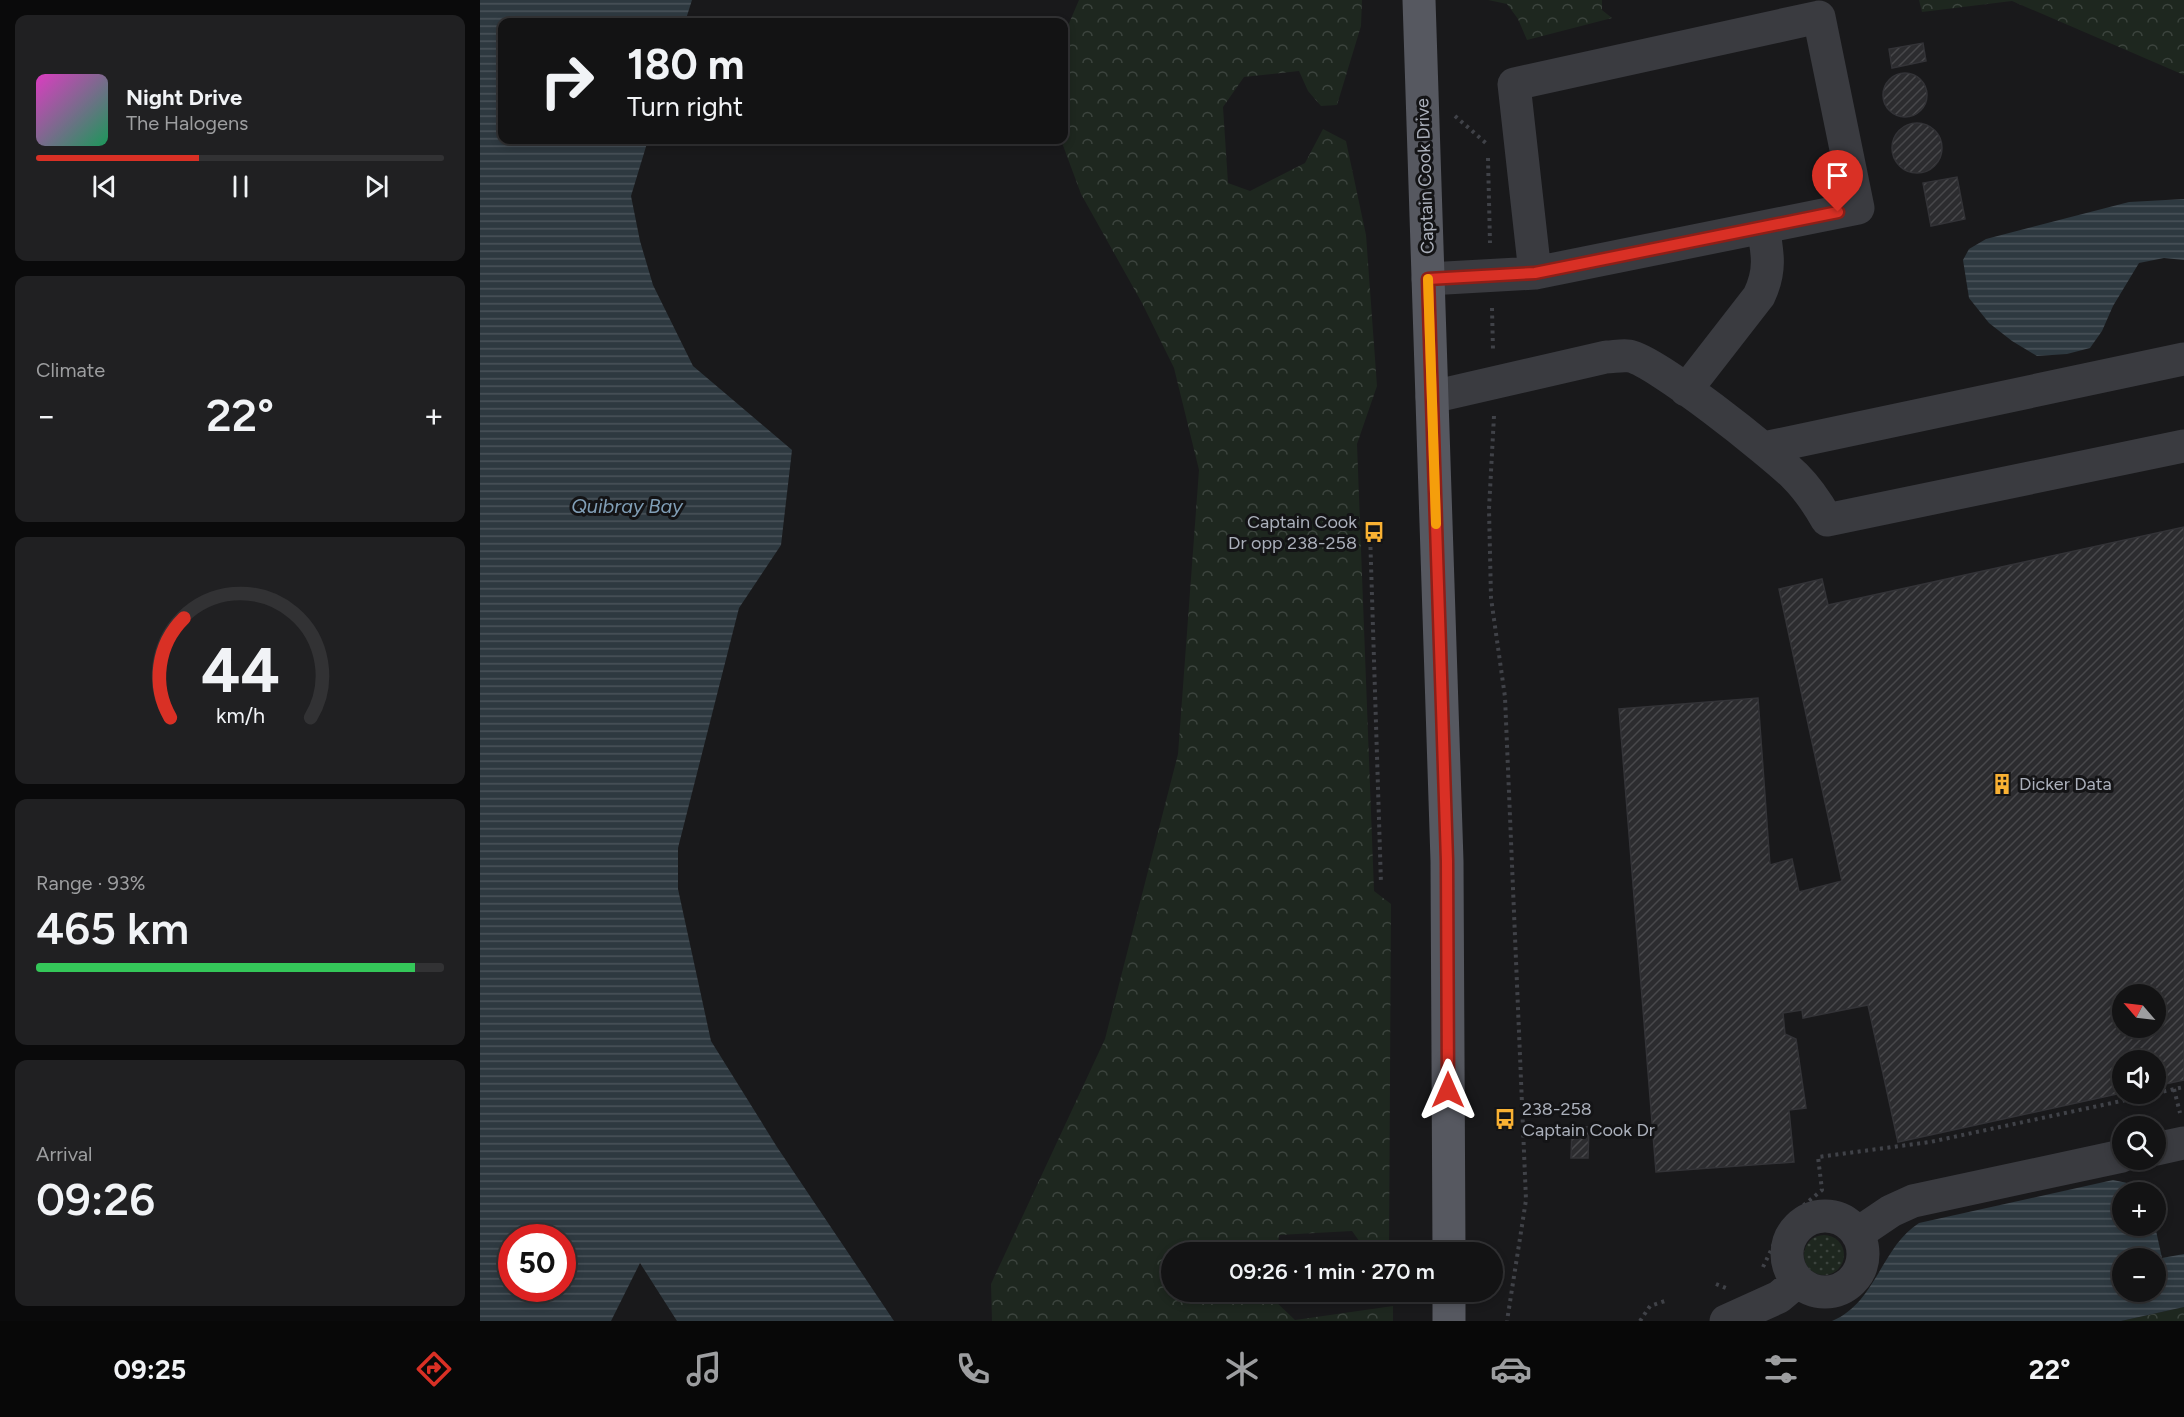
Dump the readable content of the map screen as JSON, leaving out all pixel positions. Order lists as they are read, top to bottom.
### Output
{
  "streets": {
    "main road": ["Captain Cook Drive"]
  },
  "water": ["Quibray Bay"],
  "places": {
    "bus stop": ["Captain Cook Dr opp 238-258", "238-258 Captain Cook Dr"],
    "building": ["Dicker Data"]
  },
  "north": "top left",
  "page": {
    "turn": ["180 m", "Turn right"],
    "song": ["Night Drive", "The Halogens"],
    "tile": [
      "Climate",
      ["Range · 93%", "465 km"],
      ["Arrival", "09:26"]
    ],
    "heat": ["−", "22°", "+"],
    "map_buttons": ["+", "−"],
    "limit": "50",
    "trip": "09:26 · 1 min · 270 m",
    "tabs": ["09:25", "22°"],
    "gauge": ["44", "km/h"]
  }
}
